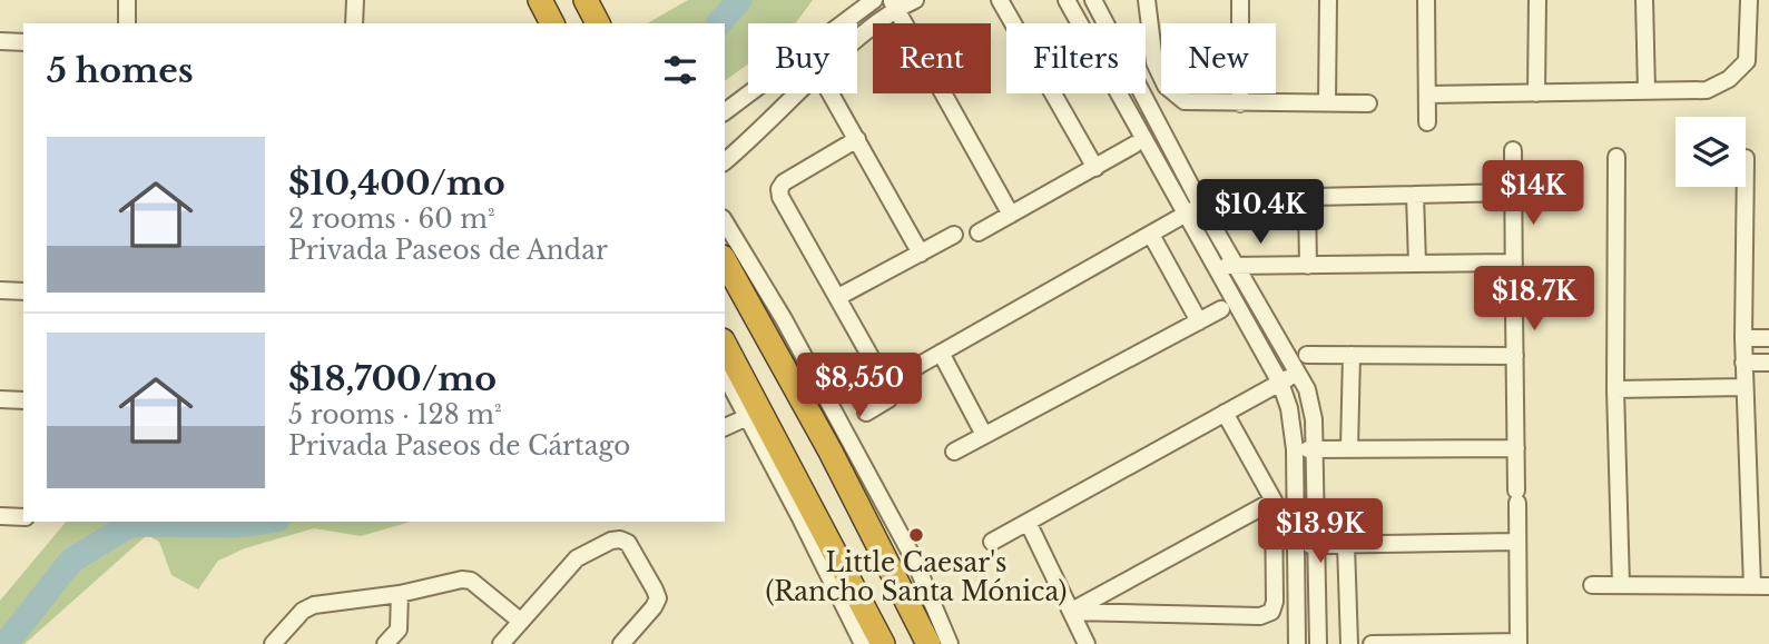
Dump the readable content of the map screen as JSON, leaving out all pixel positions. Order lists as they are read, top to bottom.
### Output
{
  "places": ["Little Caesar's (Rancho Santa Mónica)"],
  "page": {
    "chip": [
      "Buy",
      "Rent",
      "Filters",
      "New"
    ],
    "heading": "5 homes",
    "list": [
      {
        "name": "$10,400/mo",
        "note": "2 rooms · 60 m² · Privada Paseos de Andar"
      },
      {
        "name": "$18,700/mo",
        "note": "5 rooms · 128 m² · Privada Paseos de Cártago"
      }
    ],
    "price": [
      "$14K",
      "$10.4K",
      "$18.7K",
      "$8,550",
      "$13.9K"
    ]
  }
}
